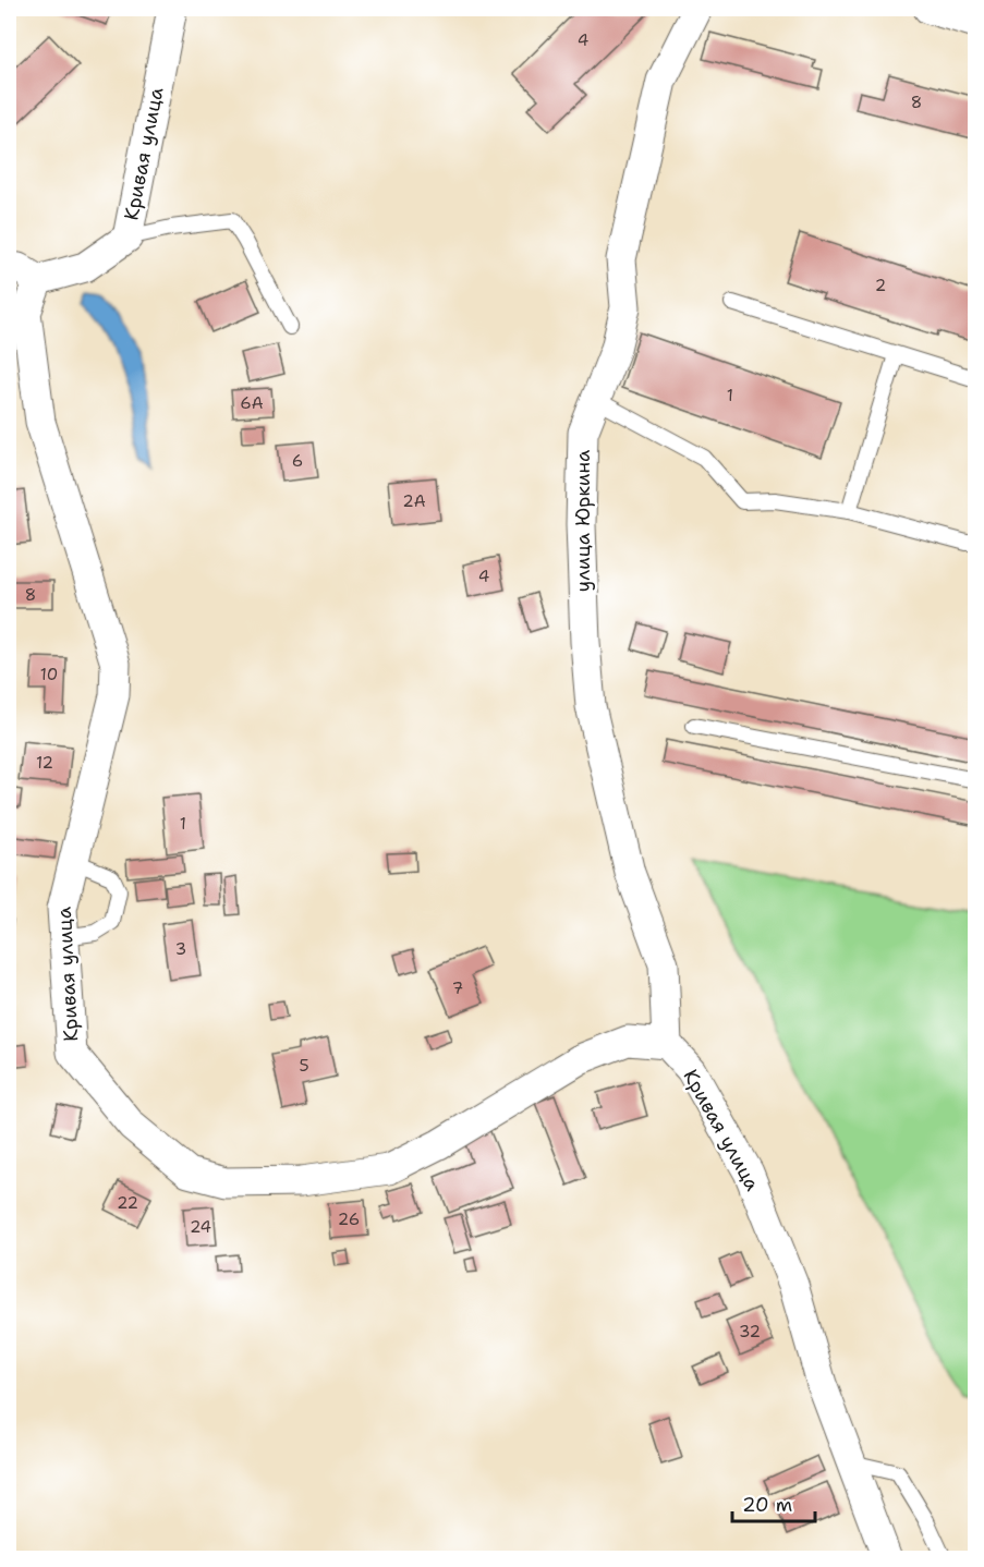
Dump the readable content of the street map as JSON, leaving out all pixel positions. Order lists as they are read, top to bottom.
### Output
{
  "streets": {
    "street": ["Кривая улица", "улица Юркина"]
  },
  "crossings": [
    ["Кривая улица", "улица Юркина"]
  ],
  "house_numbers": [
    "4",
    "8",
    "2",
    "1",
    "6А",
    "6",
    "2А",
    "4",
    "8",
    "10",
    "12",
    "1",
    "3",
    "7",
    "5",
    "22",
    "26",
    "24",
    "32"
  ],
  "scale_bar": "20 m"
}
